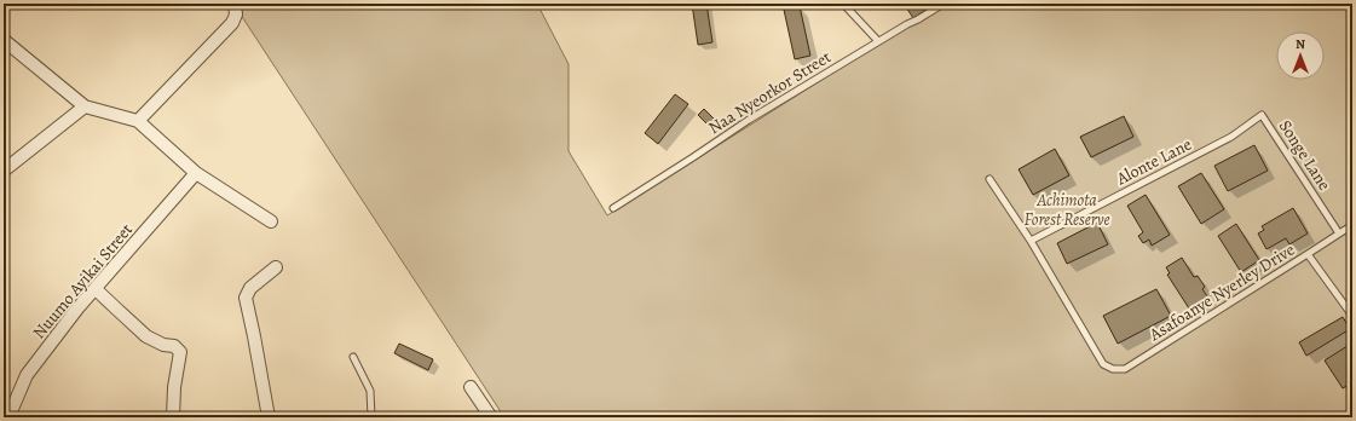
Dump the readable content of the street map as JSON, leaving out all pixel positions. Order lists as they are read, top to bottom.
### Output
{
  "streets": {
    "street": ["Nuumo Ayikai Street"],
    "lane": [
      "Naa Nyeorkor Street",
      "Songe Lane",
      "Alonte Lane",
      "Asafoanye Nyerley Drive"
    ]
  },
  "crossings": [
    ["Songe Lane", "Alonte Lane"],
    ["Songe Lane", "Asafoanye Nyerley Drive"],
    ["Alonte Lane", "Asafoanye Nyerley Drive"]
  ],
  "parks": ["Achimota Forest Reserve"],
  "north": "top"
}
